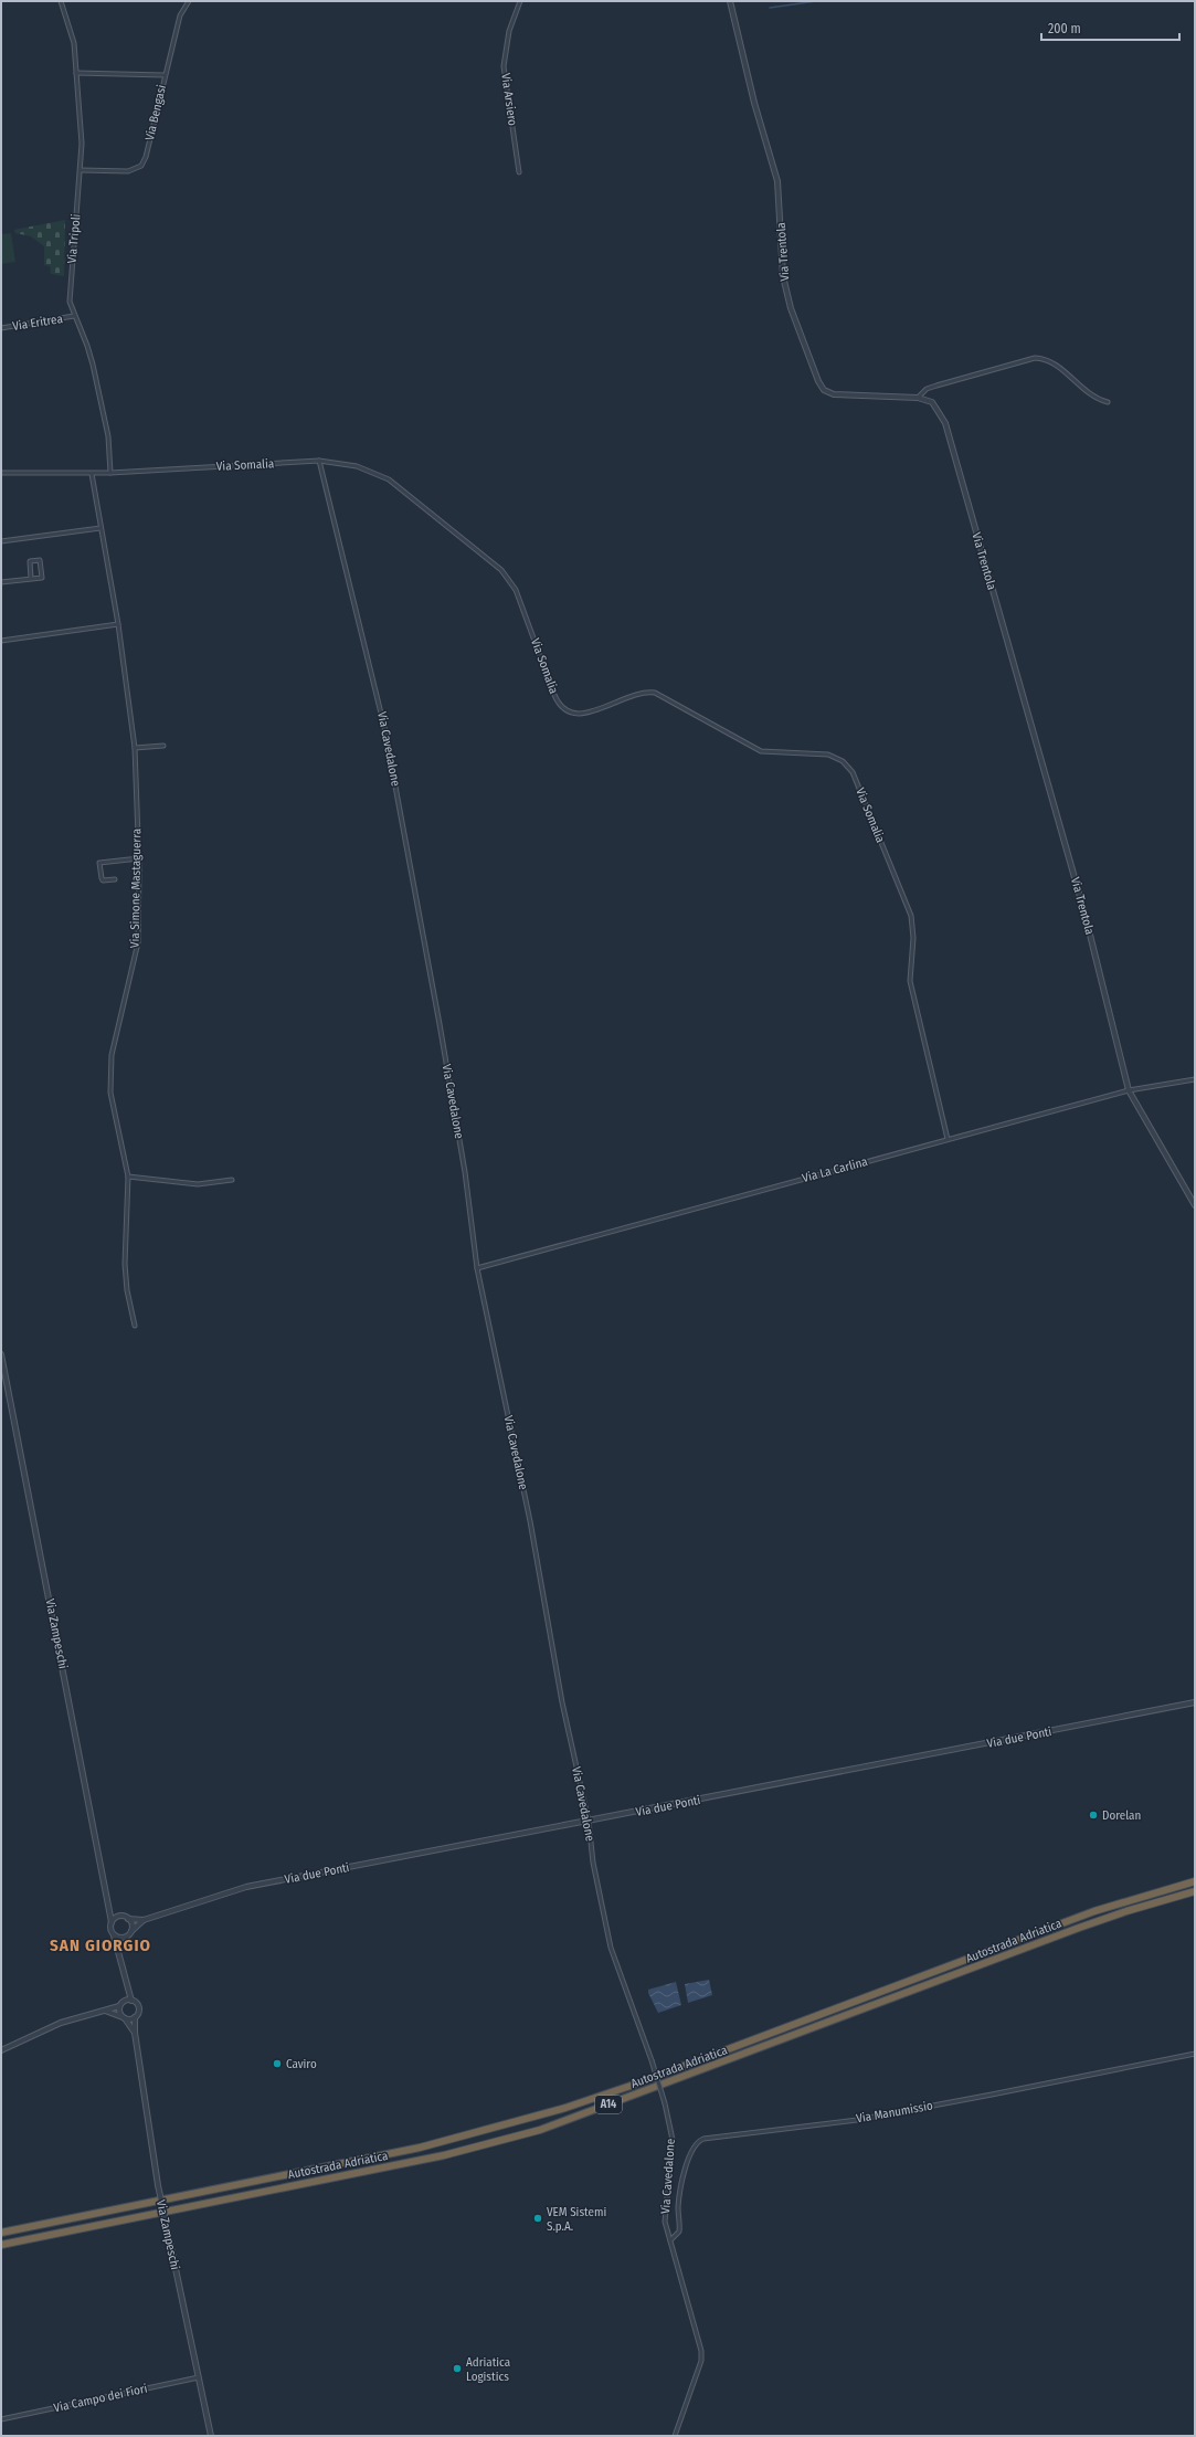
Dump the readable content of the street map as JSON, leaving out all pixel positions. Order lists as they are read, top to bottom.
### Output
{
  "streets": {
    "highway": ["Autostrada Adriatica", "A14"],
    "street": [
      "Via Arsiero",
      "Via Bengasi",
      "Via Tripoli",
      "Via Trentola",
      "Via Eritrea",
      "Via Somalia",
      "Via Cavedalone",
      "Via Simone Mastaguerra",
      "Via La Carlina",
      "Via Zampeschi",
      "Via due Ponti",
      "Via Manumissio",
      "Via Campo dei Fiori"
    ]
  },
  "crossings": [
    ["Via Bengasi", "Via Tripoli"],
    ["Via Tripoli", "Via Eritrea"],
    ["Via Tripoli", "Via Somalia"],
    ["Via Trentola", "Via La Carlina"],
    ["Via Somalia", "Via Cavedalone"],
    ["Via Somalia", "Via Simone Mastaguerra"],
    ["Via Somalia", "Via La Carlina"],
    ["Via Cavedalone", "Via La Carlina"],
    ["Via Cavedalone", "Via due Ponti"],
    ["Via Cavedalone", "Via Manumissio"],
    ["Via Zampeschi", "Via due Ponti"],
    ["Via Zampeschi", "Via Campo dei Fiori"]
  ],
  "districts": ["SAN GIORGIO"],
  "places": [
    "Dorelan",
    "Caviro",
    "VEM Sistemi S.p.A.",
    "Adriatica Logistics"
  ],
  "scale_bar": "200 m"
}
